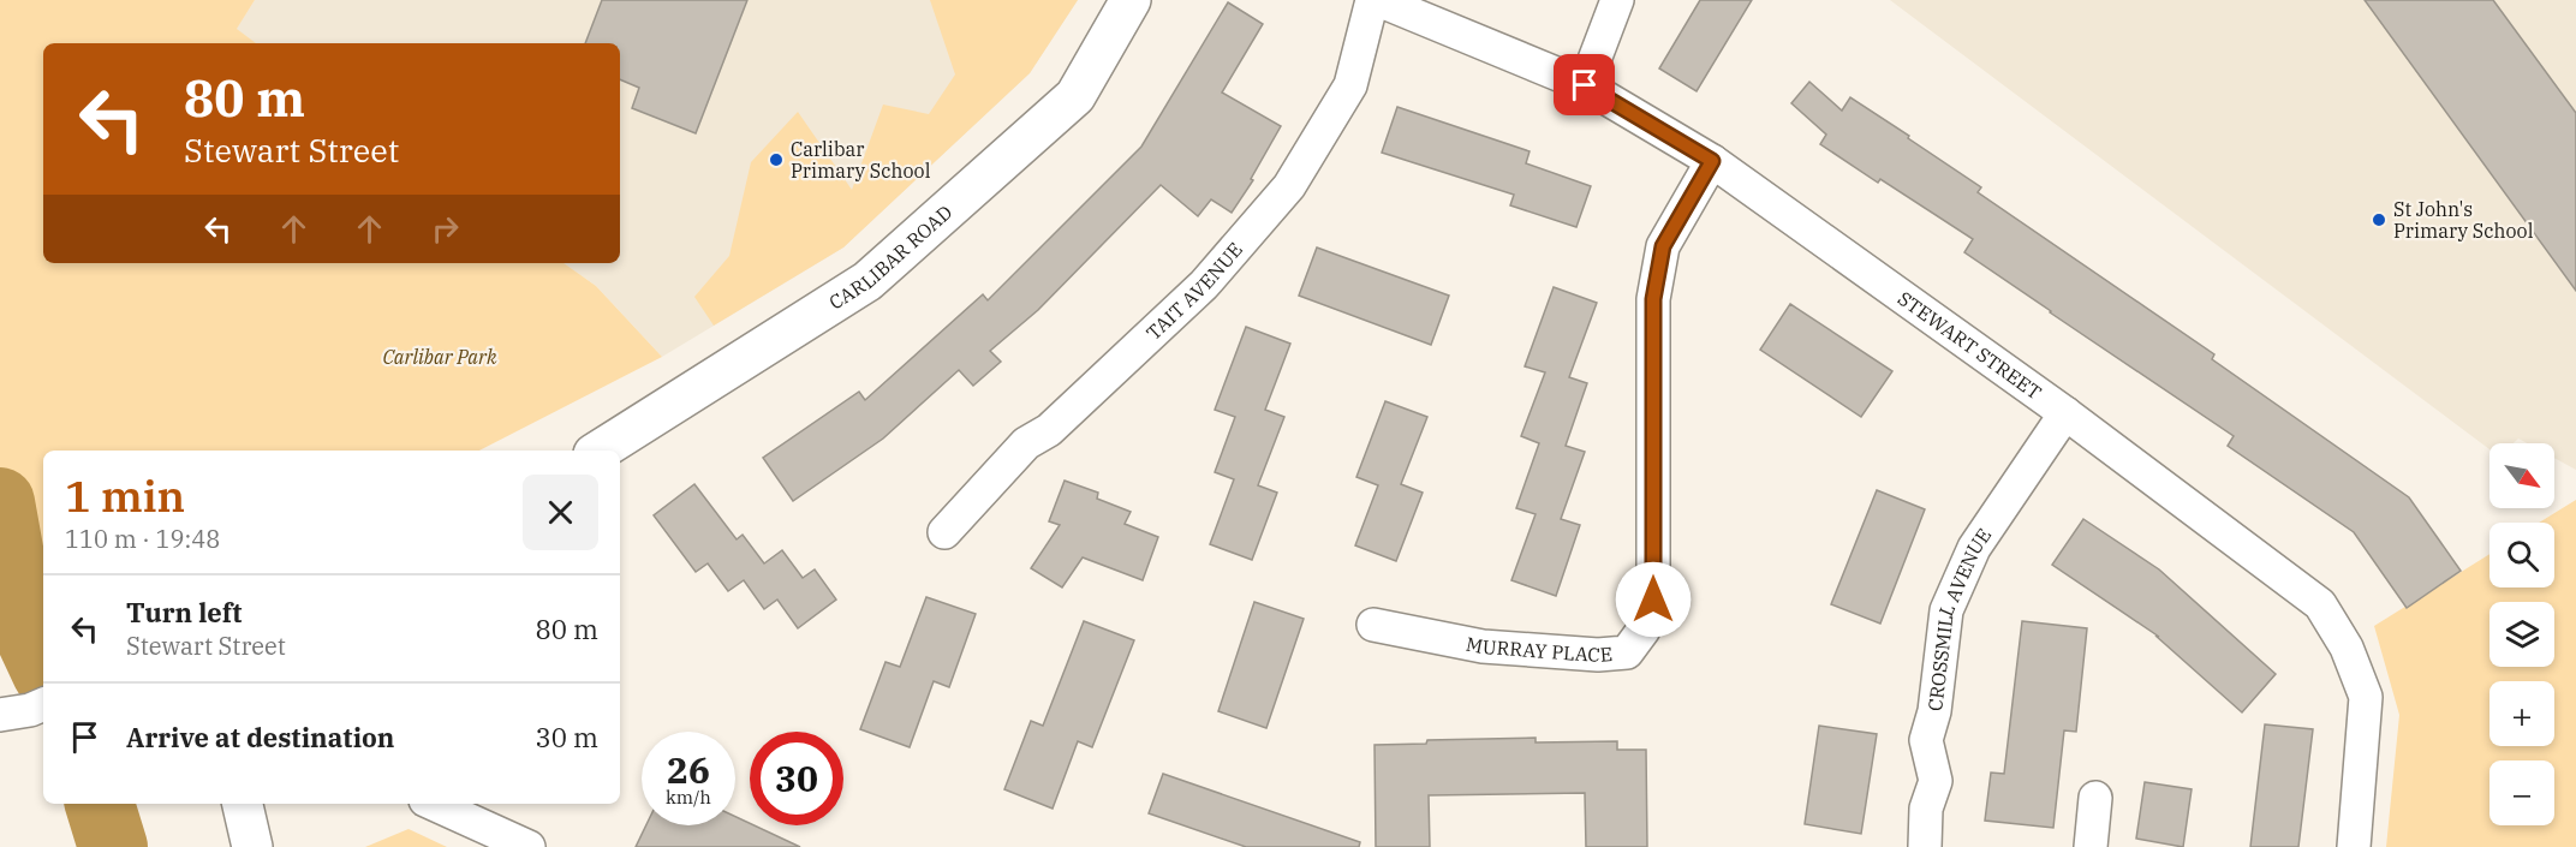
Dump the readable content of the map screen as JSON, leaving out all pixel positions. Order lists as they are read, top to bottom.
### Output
{
  "streets": {
    "street": [
      "CARLIBAR ROAD",
      "TAIT AVENUE",
      "STEWART STREET",
      "CROSSMILL AVENUE",
      "MURRAY PLACE"
    ]
  },
  "crossings": [
    ["TAIT AVENUE", "STEWART STREET"],
    ["STEWART STREET", "CROSSMILL AVENUE"],
    ["STEWART STREET", "MURRAY PLACE"]
  ],
  "parks": ["Carlibar Park"],
  "places": ["Carlibar Primary School", "St John's Primary School"],
  "north": "bottom right",
  "page": {
    "turn": ["80 m", "Stewart Street"],
    "map_buttons": ["+", "−"],
    "heading": ["1 min", "110 m · 19:48"],
    "list": [
      {
        "name": "Turn left",
        "note": "Stewart Street",
        "value": "80 m"
      },
      {
        "name": "Arrive at destination",
        "value": "30 m"
      }
    ],
    "speed": "26 km/h",
    "limit": "30"
  }
}
